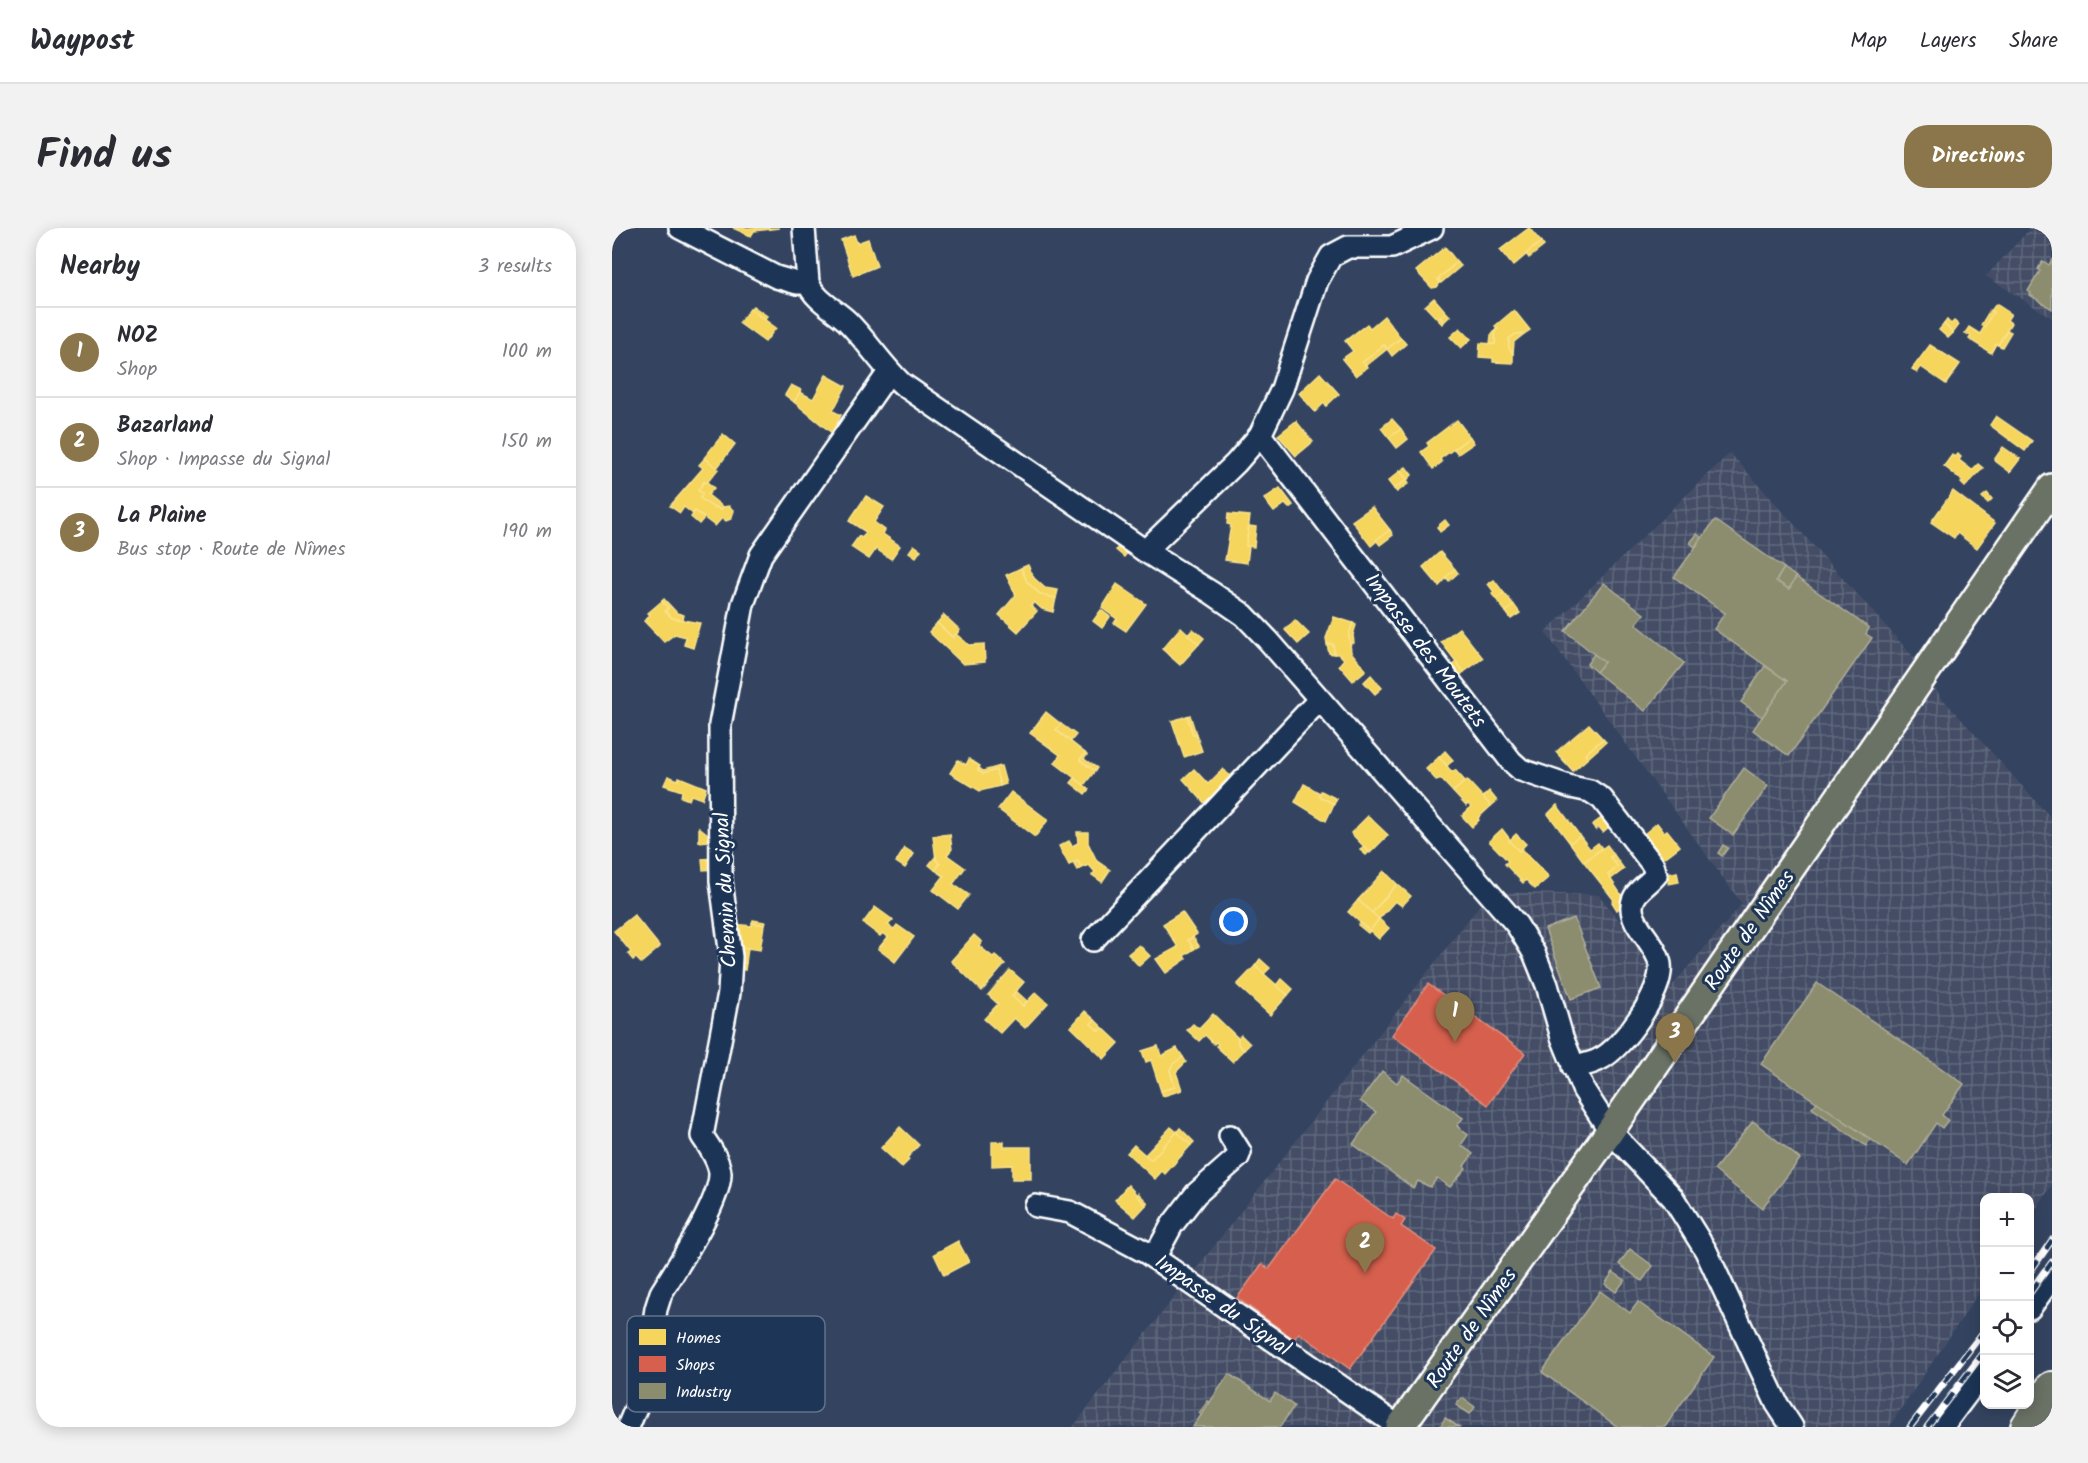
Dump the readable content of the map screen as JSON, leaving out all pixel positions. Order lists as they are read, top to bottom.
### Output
{
  "streets": {
    "main road": ["Route de Nîmes"],
    "street": ["Impasse des Moutets", "Chemin du Signal", "Impasse du Signal"]
  },
  "crossings": [
    ["Route de Nîmes", "Impasse du Signal"]
  ],
  "legend": ["Homes", "Shops", "Industry"],
  "page": {
    "header": "Waypost",
    "nav": ["Map", "Layers", "Share"],
    "title": "Find us",
    "buttons": "Directions",
    "heading": ["Nearby", "3 results"],
    "list": [
      {
        "mark": "1",
        "name": "NOZ",
        "note": "Shop",
        "value": "100 m"
      },
      {
        "mark": "2",
        "name": "Bazarland",
        "note": "Shop · Impasse du Signal",
        "value": "150 m"
      },
      {
        "mark": "3",
        "name": "La Plaine",
        "note": "Bus stop · Route de Nîmes",
        "value": "190 m"
      }
    ],
    "pins": ["1", "3", "2"],
    "map_buttons": ["+", "−"]
  }
}
